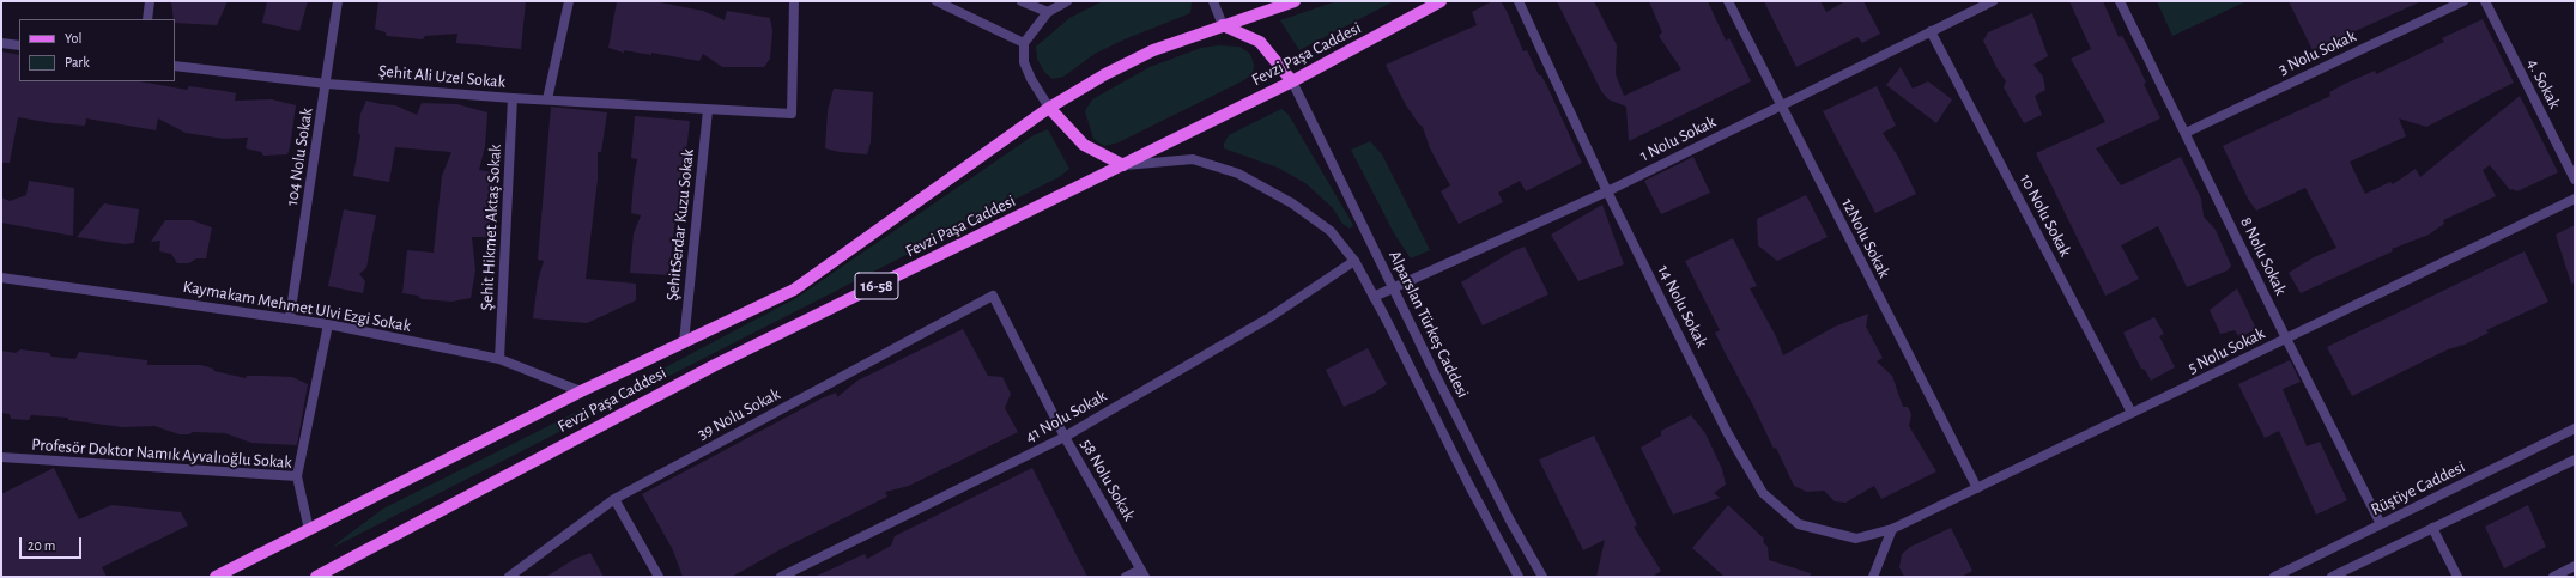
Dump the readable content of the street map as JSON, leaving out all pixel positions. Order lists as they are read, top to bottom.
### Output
{
  "streets": {
    "main road": ["Fevzi Paşa Caddesi", "16-58"],
    "street": [
      "3 Nolu Sokak",
      "Şehit Ali Uzel Sokak",
      "4. Sokak",
      "1 Nolu Sokak",
      "104 Nolu Sokak",
      "10 Nolu Sokak",
      "ŞehitSerdar Kuzu Sokak",
      "Şehit Hikmet Aktaş Sokak",
      "12Nolu Sokak",
      "8 Nolu Sokak",
      "Kaymakam Mehmet Ulvi Ezgi Sokak",
      "14 Nolu Sokak",
      "Alparslan Türkeş Caddesi",
      "5 Nolu Sokak",
      "39 Nolu Sokak",
      "41 Nolu Sokak",
      "Profesör Doktor Namık Ayvalıoğlu Sokak",
      "58 Nolu Sokak",
      "Rüştiye Caddesi"
    ]
  },
  "crossings": [
    ["3 Nolu Sokak", "8 Nolu Sokak"],
    ["Fevzi Paşa Caddesi", "ŞehitSerdar Kuzu Sokak"],
    ["Fevzi Paşa Caddesi", "Kaymakam Mehmet Ulvi Ezgi Sokak"],
    ["Fevzi Paşa Caddesi", "Alparslan Türkeş Caddesi"],
    ["Fevzi Paşa Caddesi", "Profesör Doktor Namık Ayvalıoğlu Sokak"],
    ["Şehit Ali Uzel Sokak", "104 Nolu Sokak"],
    ["Şehit Ali Uzel Sokak", "ŞehitSerdar Kuzu Sokak"],
    ["Şehit Ali Uzel Sokak", "Şehit Hikmet Aktaş Sokak"],
    ["1 Nolu Sokak", "10 Nolu Sokak"],
    ["1 Nolu Sokak", "12Nolu Sokak"],
    ["1 Nolu Sokak", "14 Nolu Sokak"],
    ["1 Nolu Sokak", "Alparslan Türkeş Caddesi"],
    ["104 Nolu Sokak", "Kaymakam Mehmet Ulvi Ezgi Sokak"],
    ["10 Nolu Sokak", "5 Nolu Sokak"],
    ["Şehit Hikmet Aktaş Sokak", "Kaymakam Mehmet Ulvi Ezgi Sokak"],
    ["12Nolu Sokak", "5 Nolu Sokak"],
    ["8 Nolu Sokak", "5 Nolu Sokak"],
    ["8 Nolu Sokak", "Rüştiye Caddesi"],
    ["14 Nolu Sokak", "5 Nolu Sokak"],
    ["Alparslan Türkeş Caddesi", "41 Nolu Sokak"],
    ["39 Nolu Sokak", "58 Nolu Sokak"],
    ["41 Nolu Sokak", "58 Nolu Sokak"]
  ],
  "legend": ["Yol", "Park"],
  "scale_bar": "20 m"
}
